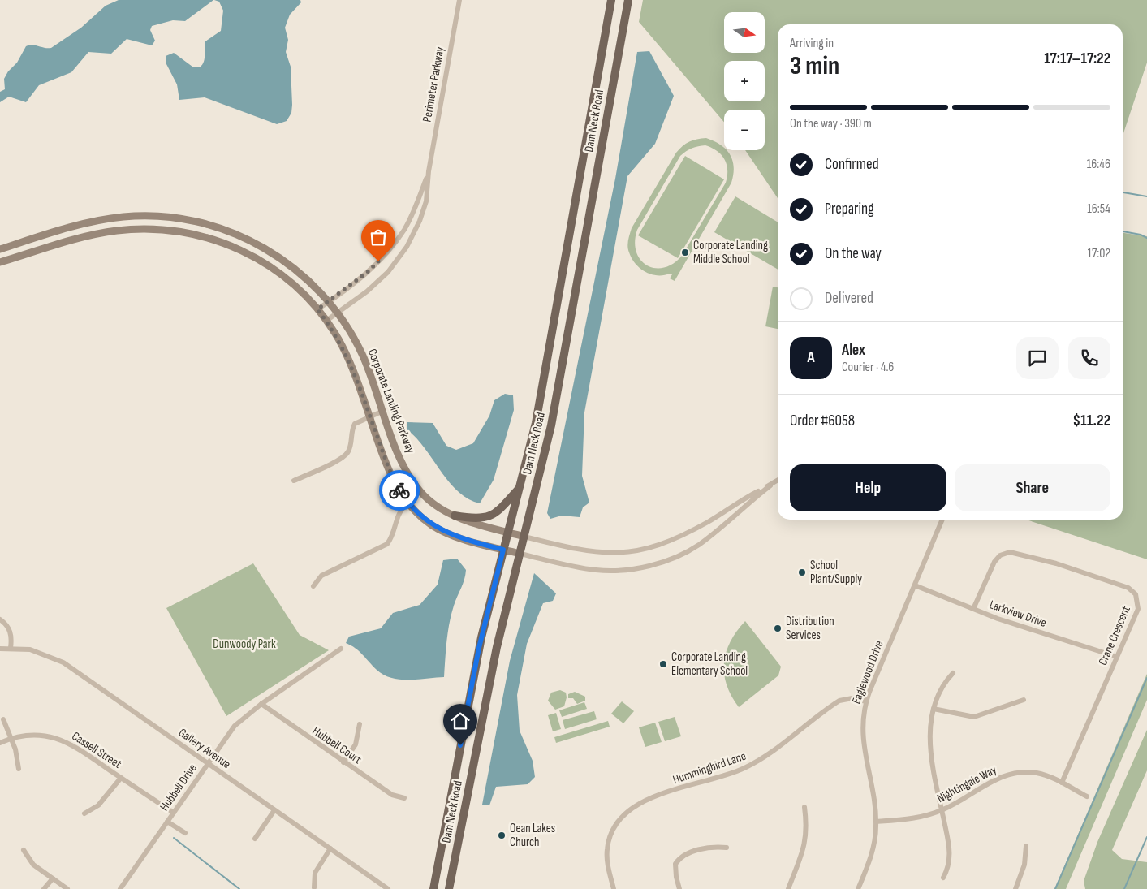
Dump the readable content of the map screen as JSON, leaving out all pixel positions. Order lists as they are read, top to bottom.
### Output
{
  "streets": {
    "main road": ["Dam Neck Road"],
    "street": [
      "Perimeter Parkway",
      "Corporate Landing Parkway",
      "Larkview Drive",
      "Crane Crescent",
      "Eaglewood Drive",
      "Hubbell Court",
      "Gallery Avenue",
      "Cassell Street",
      "Hummingbird Lane",
      "Nightingale Way",
      "Hubbell Drive"
    ]
  },
  "crossings": [
    ["Perimeter Parkway", "Corporate Landing Parkway"],
    ["Dam Neck Road", "Corporate Landing Parkway"],
    ["Larkview Drive", "Crane Crescent"],
    ["Larkview Drive", "Eaglewood Drive"],
    ["Crane Crescent", "Nightingale Way"],
    ["Eaglewood Drive", "Hummingbird Lane"],
    ["Eaglewood Drive", "Nightingale Way"],
    ["Hubbell Court", "Hubbell Drive"],
    ["Gallery Avenue", "Hubbell Drive"],
    ["Cassell Street", "Hubbell Drive"]
  ],
  "parks": ["Dunwoody Park"],
  "places": [
    "Corporate Landing Middle School",
    "School Plant/Supply",
    "Distribution Services",
    "Corporate Landing Elementary School",
    "Oean Lakes Church"
  ],
  "north": "right",
  "page": {
    "map_buttons": ["+", "−"],
    "heading": ["3 min", "Arriving in", "17:17–17:22"],
    "panel": [
      "Alex",
      "Courier · 4.6",
      "Order #6058",
      "$11.22"
    ],
    "bar": "On the way · 390 m",
    "list": [
      ["Confirmed", "16:46"],
      ["Preparing", "16:54"],
      ["On the way", "17:02"],
      "Delivered"
    ],
    "round": "A",
    "buttons": ["Help", "Share"]
  }
}
